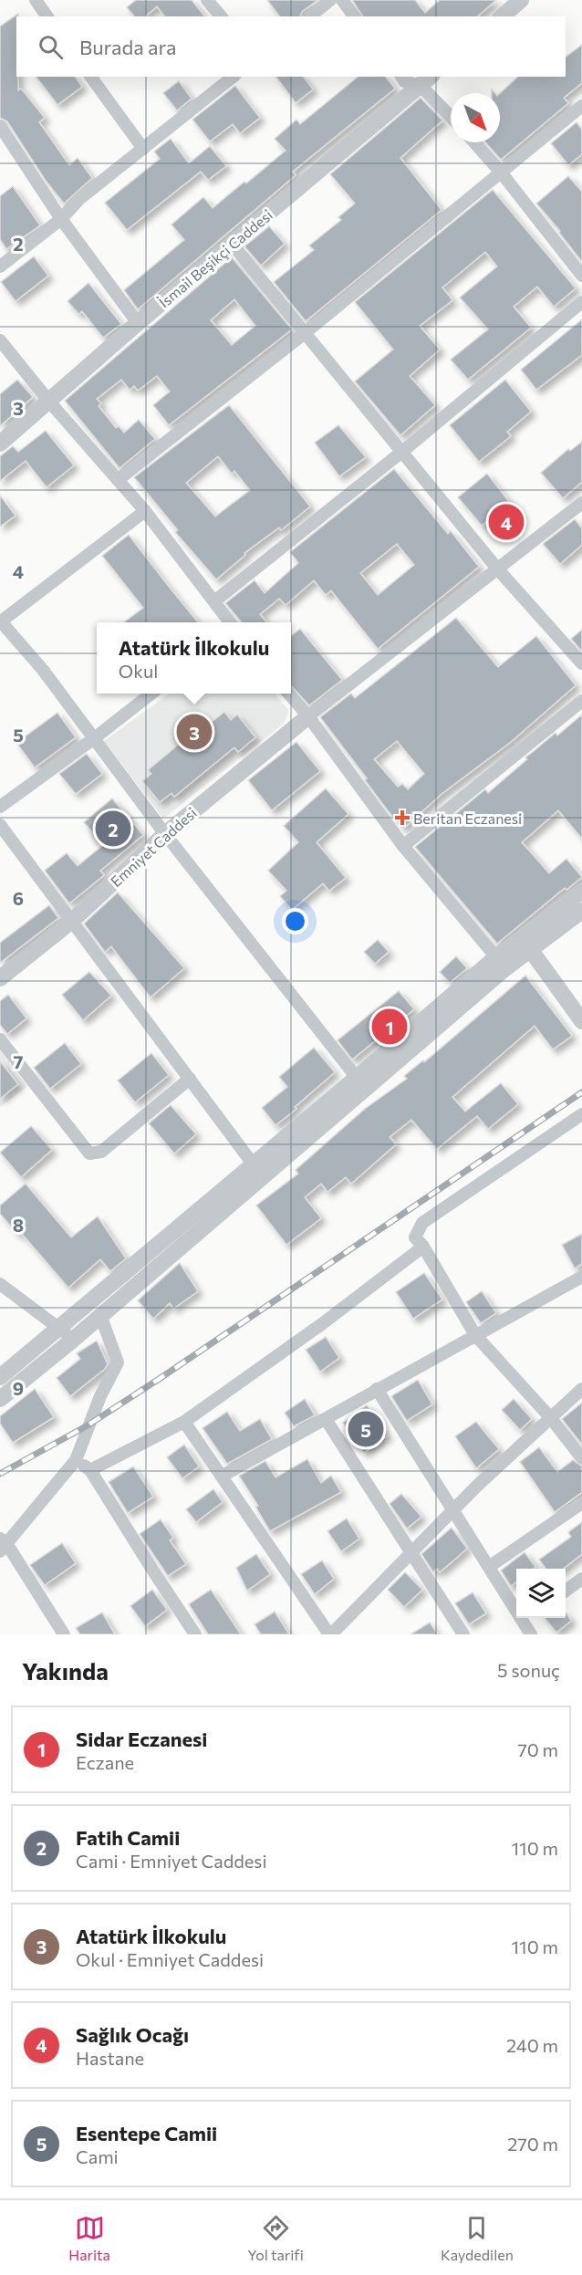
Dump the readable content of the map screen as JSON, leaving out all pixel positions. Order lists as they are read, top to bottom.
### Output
{
  "streets": {
    "street": ["İsmail Beşikçi Caddesi", "Emniyet Caddesi"]
  },
  "places": {
    "health": ["Beritan Eczanesi"]
  },
  "north": "bottom right",
  "page": {
    "search": "Burada ara",
    "pins": [
      "4",
      "3",
      "2",
      "1",
      "5"
    ],
    "popup": ["Atatürk İlkokulu", "Okul"],
    "heading": ["Yakında", "5 sonuç"],
    "list": [
      {
        "mark": "1",
        "name": "Sidar Eczanesi",
        "note": "Eczane",
        "value": "70 m"
      },
      {
        "mark": "2",
        "name": "Fatih Camii",
        "note": "Cami · Emniyet Caddesi",
        "value": "110 m"
      },
      {
        "mark": "3",
        "name": "Atatürk İlkokulu",
        "note": "Okul · Emniyet Caddesi",
        "value": "110 m"
      },
      {
        "mark": "4",
        "name": "Sağlık Ocağı",
        "note": "Hastane",
        "value": "240 m"
      },
      {
        "mark": "5",
        "name": "Esentepe Camii",
        "note": "Cami",
        "value": "270 m"
      }
    ],
    "nav": ["Harita", "Yol tarifi", "Kaydedilen"]
  },
  "grid": {
    "rows": [
      "2",
      "3",
      "4",
      "5",
      "6",
      "7",
      "8",
      "9"
    ]
  }
}
